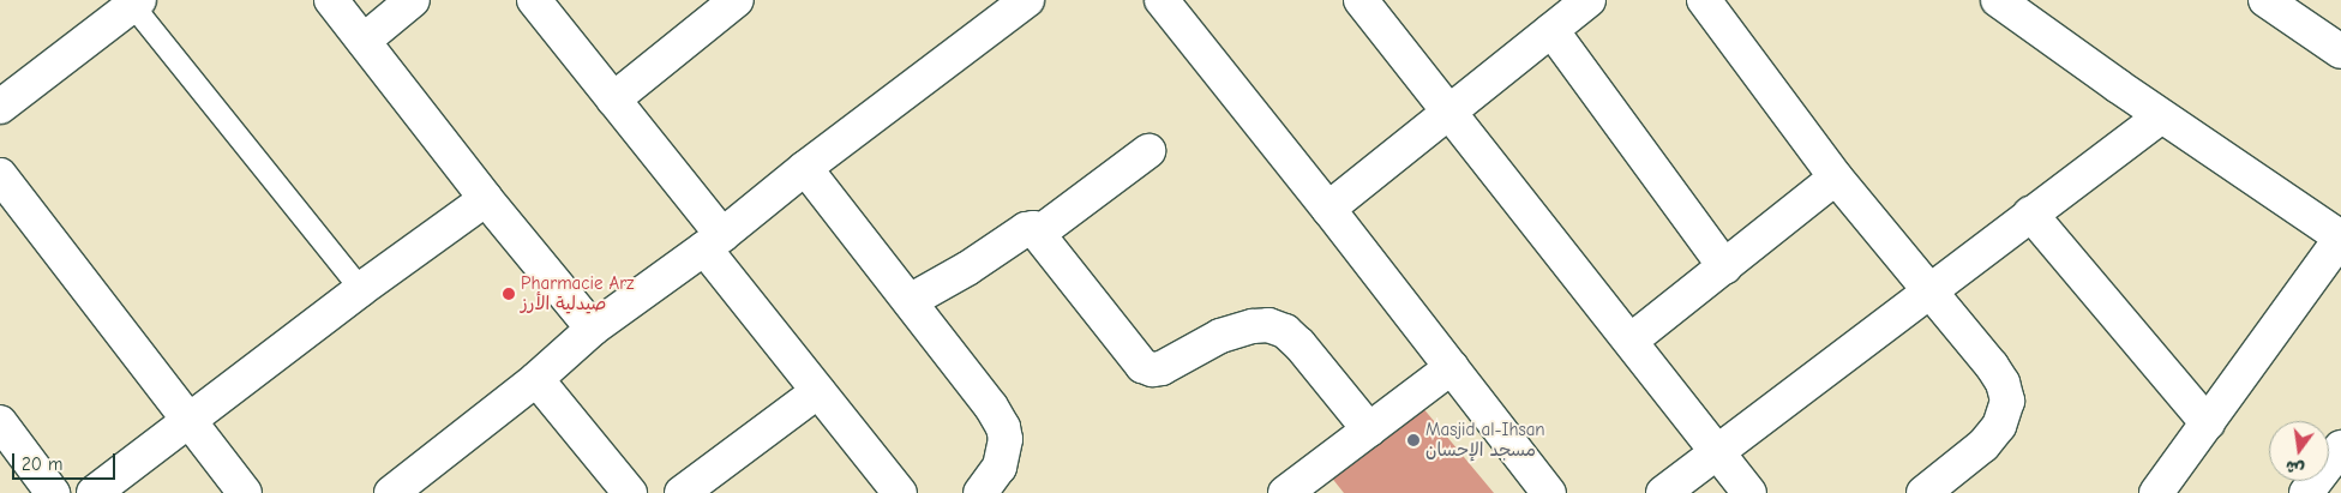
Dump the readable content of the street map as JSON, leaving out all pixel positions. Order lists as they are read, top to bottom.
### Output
{
  "places": ["Pharmacie Arz صيدلية الأرز", "Masjid al-Ihsan مسجد الإحسان"],
  "scale_bar": "20 m",
  "north": "bottom"
}
